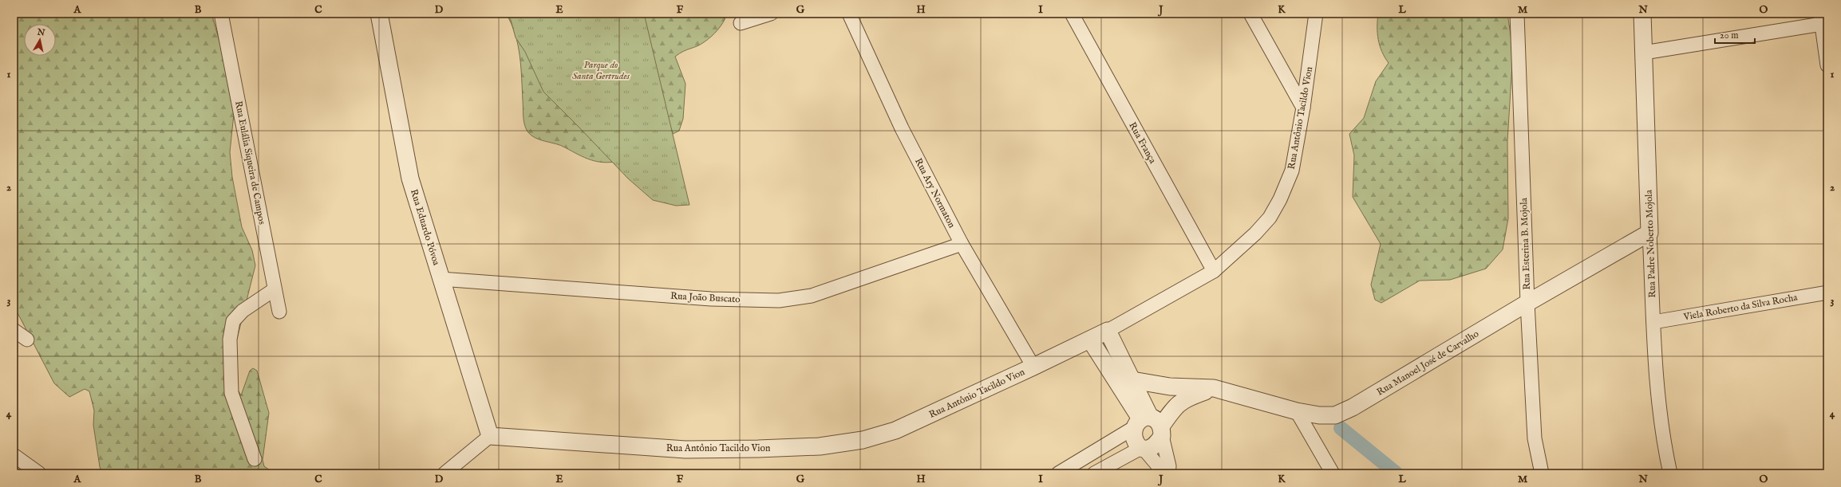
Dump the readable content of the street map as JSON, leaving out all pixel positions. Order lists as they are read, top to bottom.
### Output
{
  "streets": {
    "street": [
      "Rua Antônio Tacildo Vion",
      "Rua França",
      "Rua Eulália Siqueira de Campos",
      "Rua Ary Normaton",
      "Rua Eduardo Póvoa",
      "Rua Esterina B. Mojola",
      "Rua Padre Noberto Mojola",
      "Rua João Buscato",
      "Viela Roberto da Silva Rocha",
      "Rua Manoel José de Carvalho"
    ]
  },
  "crossings": [
    ["Rua Antônio Tacildo Vion", "Rua França"],
    ["Rua Antônio Tacildo Vion", "Rua Ary Normaton"],
    ["Rua Antônio Tacildo Vion", "Rua Eduardo Póvoa"],
    ["Rua Ary Normaton", "Rua João Buscato"],
    ["Rua Eduardo Póvoa", "Rua João Buscato"],
    ["Rua Esterina B. Mojola", "Rua Manoel José de Carvalho"],
    ["Rua Padre Noberto Mojola", "Viela Roberto da Silva Rocha"],
    ["Rua Padre Noberto Mojola", "Rua Manoel José de Carvalho"]
  ],
  "parks": ["Parque do Santa Gertrudes"],
  "scale_bar": "20 m",
  "north": "top",
  "grid": {
    "columns": [
      "A",
      "B",
      "C",
      "D",
      "E",
      "F",
      "G",
      "H",
      "I",
      "J",
      "K",
      "L",
      "M",
      "N",
      "O"
    ],
    "rows": [
      "1",
      "2",
      "3",
      "4"
    ]
  }
}
